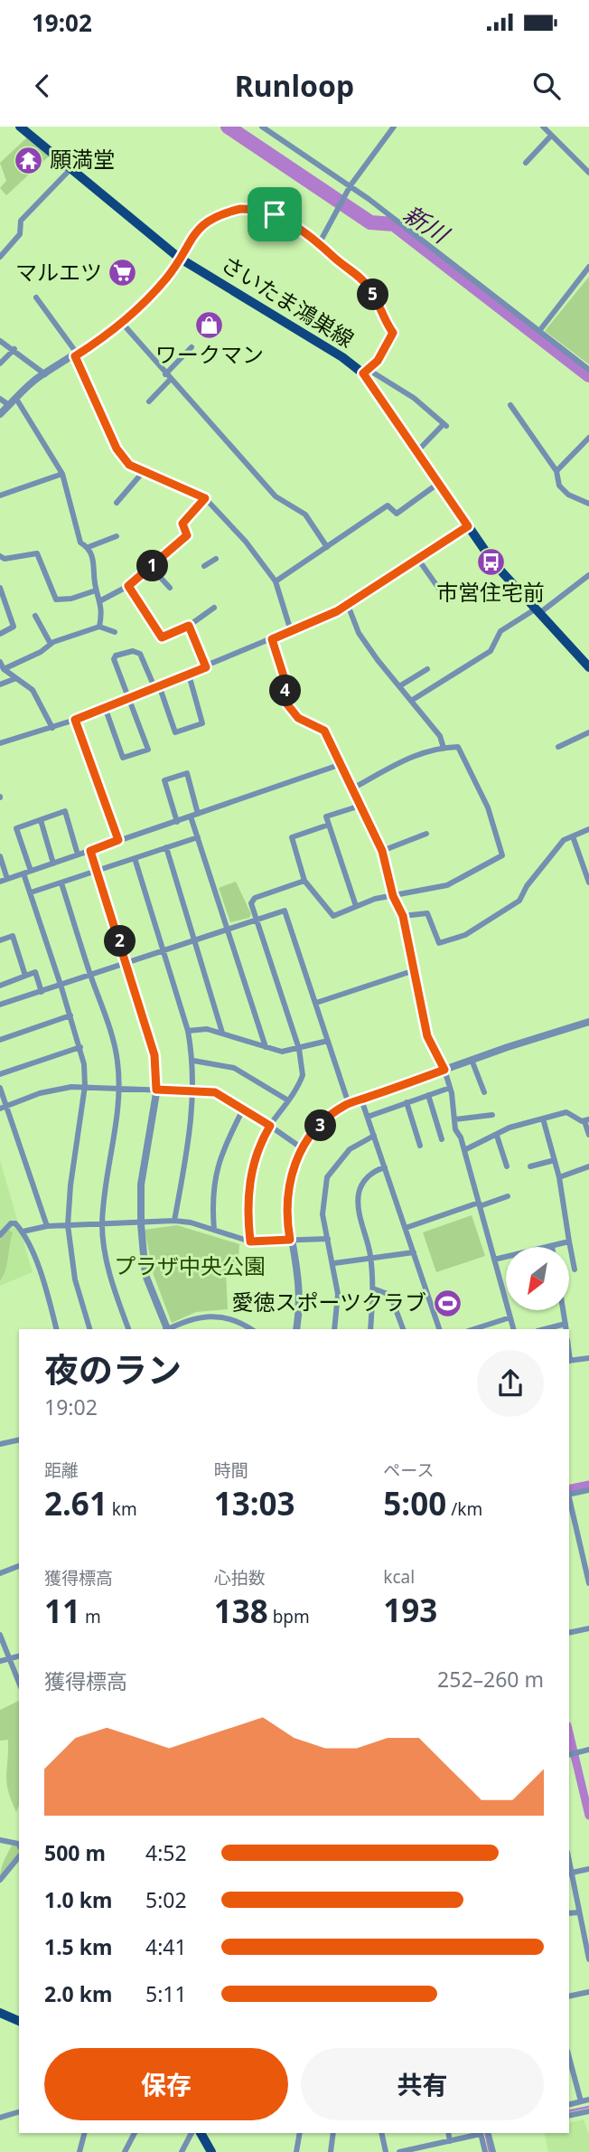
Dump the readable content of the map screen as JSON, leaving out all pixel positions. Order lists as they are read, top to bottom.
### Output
{
  "streets": {
    "main road": ["さいたま鴻巣線"]
  },
  "water": ["新川"],
  "parks": ["プラザ中央公園"],
  "places": {
    "temple": ["願満堂"],
    "supermarket": ["マルエツ"],
    "shop": ["ワークマン"],
    "bus stop": ["市営住宅前"],
    "sports": ["愛徳スポーツクラブ"]
  },
  "north": "bottom left",
  "page": {
    "status": "19:02",
    "header": "Runloop",
    "pins": [
      "5",
      "1",
      "4",
      "2",
      "3"
    ],
    "heading": ["夜のラン", "19:02"],
    "stats": [
      ["距離", "2.61 km"],
      ["時間", "13:03"],
      ["ペース", "5:00 /km"],
      ["獲得標高", "11 m"],
      ["心拍数", "138 bpm"],
      ["kcal", "193"]
    ],
    "chart": ["獲得標高", "252–260 m"],
    "list": [
      {
        "name": "500 m",
        "note": "4:52"
      },
      {
        "name": "1.0 km",
        "note": "5:02"
      },
      {
        "name": "1.5 km",
        "note": "4:41"
      },
      {
        "name": "2.0 km",
        "note": "5:11"
      }
    ],
    "buttons": ["保存", "共有"]
  }
}
